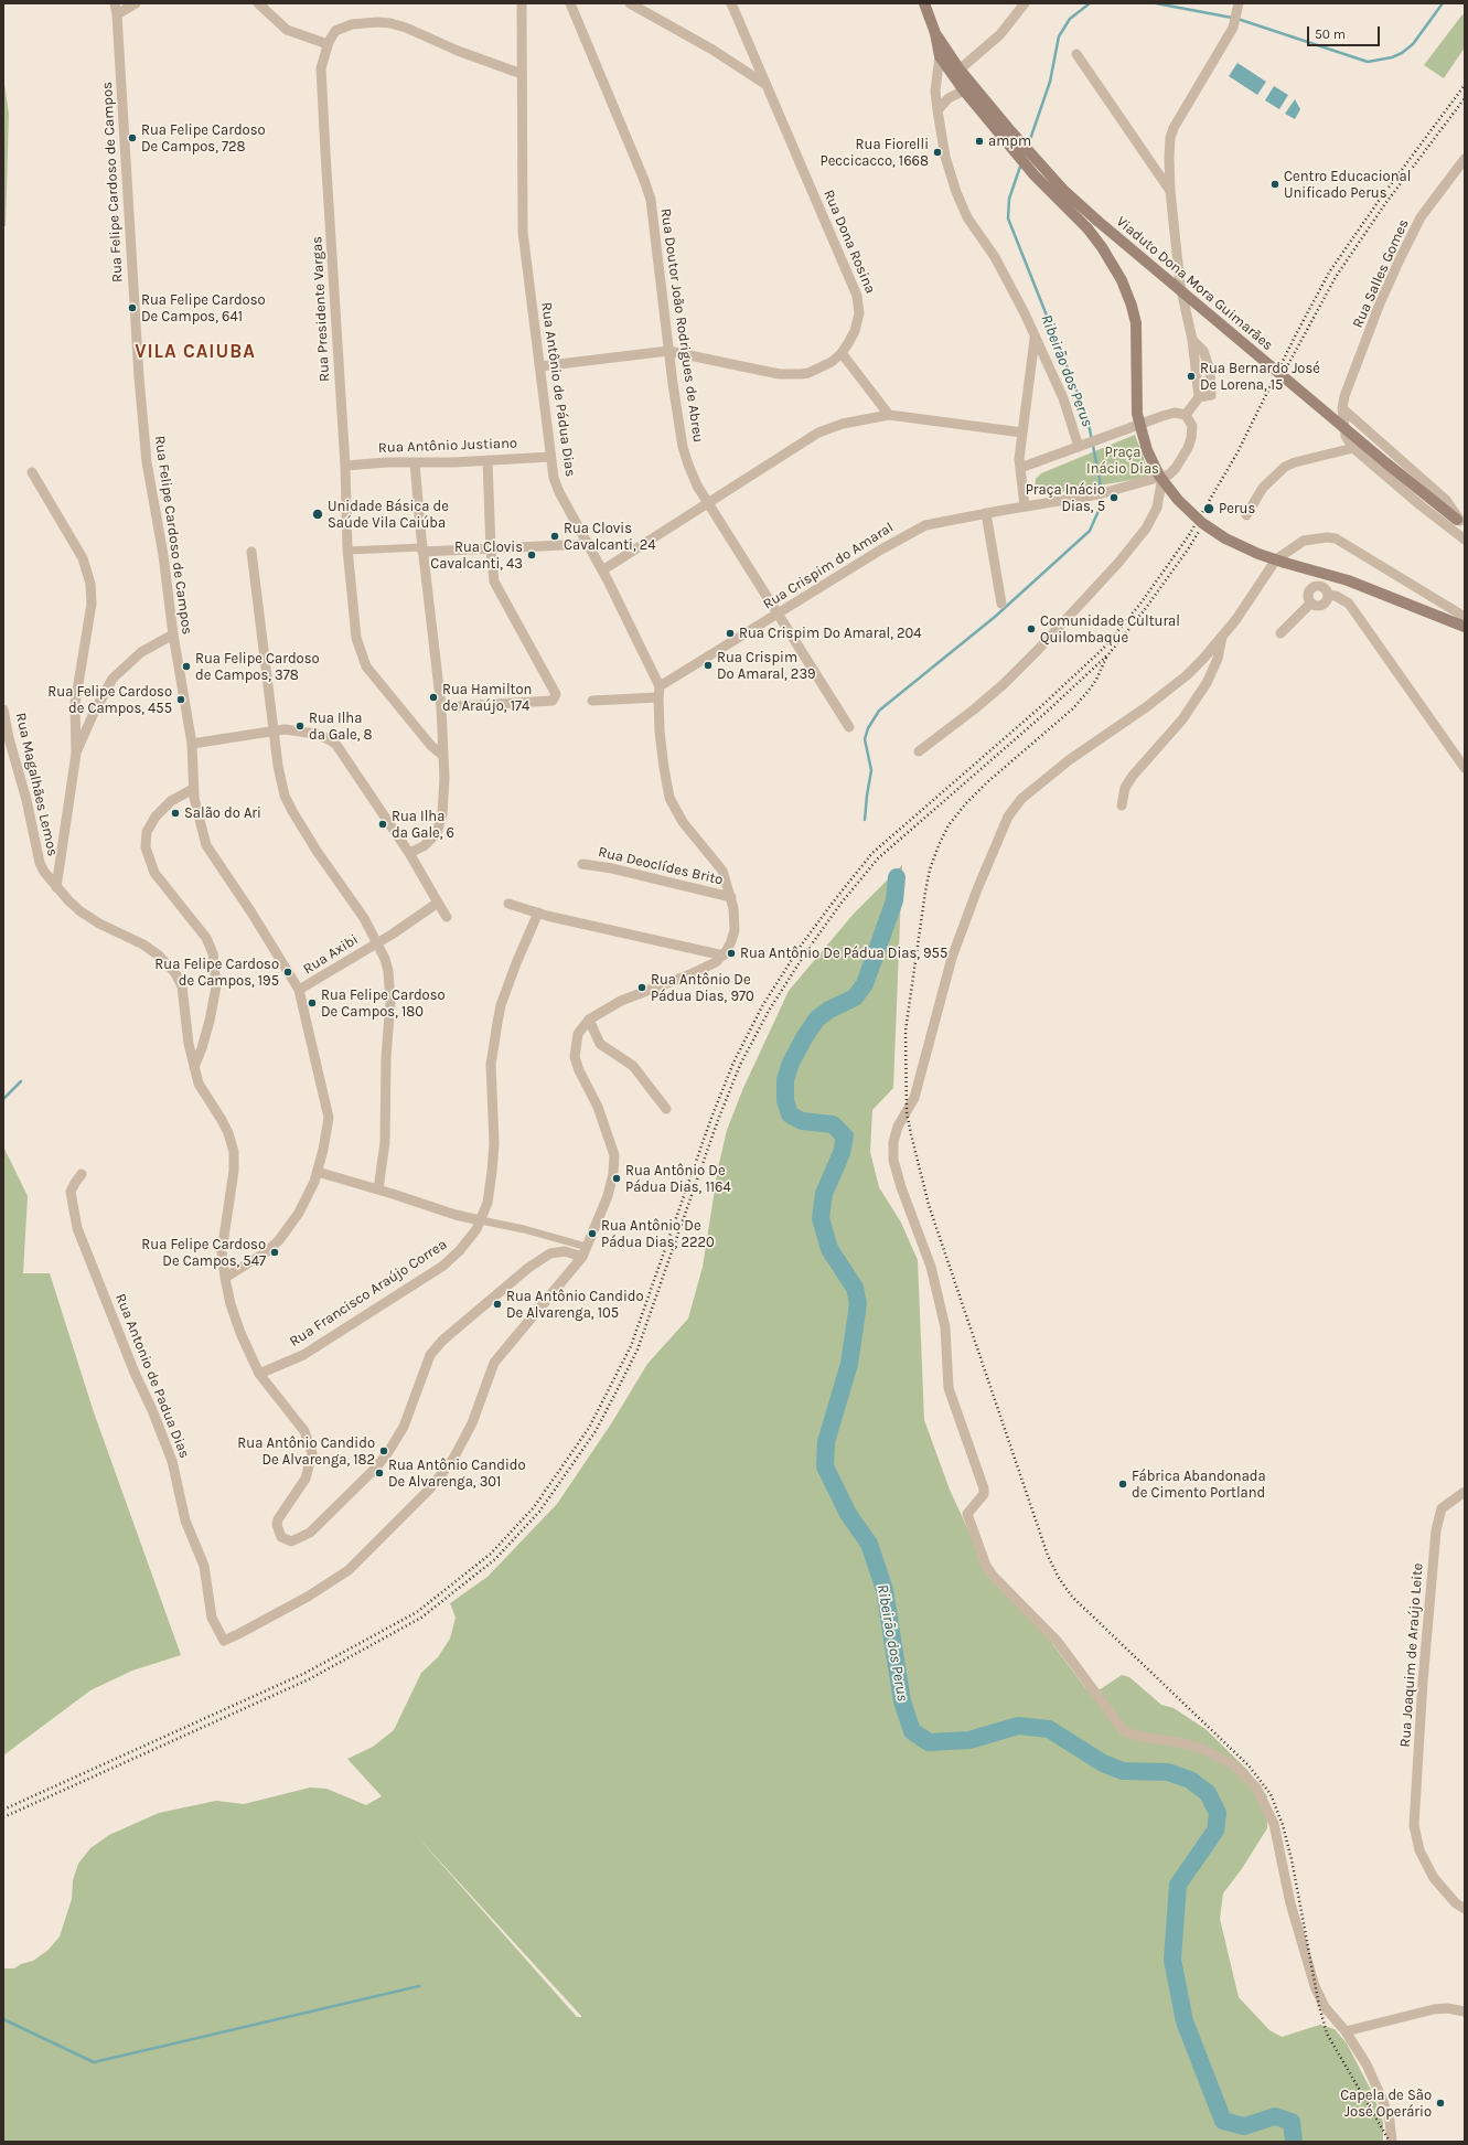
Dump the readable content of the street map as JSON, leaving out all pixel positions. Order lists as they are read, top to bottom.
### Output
{
  "streets": {
    "main road": ["Viaduto Dona Mora Guimarães"],
    "street": [
      "Rua Felipe Cardoso de Campos",
      "Rua Dona Rosina",
      "Rua Salles Gomes",
      "Rua Presidente Vargas",
      "Rua Doutor João Rodrigues de Abreu",
      "Rua Antônio de Pádua Dias",
      "Rua Antônio Justiano",
      "Rua Crispim do Amaral",
      "Rua Magalhães Lemos",
      "Rua Deoclídes Brito",
      "Rua Axibi",
      "Rua Francisco Araújo Correa",
      "Rua Antonio de Padua Dias",
      "Rua Joaquim de Araújo Leite"
    ]
  },
  "crossings": [
    ["Rua Felipe Cardoso de Campos", "Rua Magalhães Lemos"],
    ["Rua Felipe Cardoso de Campos", "Rua Axibi"],
    ["Rua Dona Rosina", "Rua Doutor João Rodrigues de Abreu"],
    ["Rua Dona Rosina", "Rua Antônio de Pádua Dias"],
    ["Rua Presidente Vargas", "Rua Antônio de Pádua Dias"],
    ["Rua Presidente Vargas", "Rua Antônio Justiano"],
    ["Rua Doutor João Rodrigues de Abreu", "Rua Crispim do Amaral"],
    ["Rua Antônio de Pádua Dias", "Rua Antônio Justiano"],
    ["Rua Antônio de Pádua Dias", "Rua Crispim do Amaral"],
    ["Rua Magalhães Lemos", "Rua Francisco Araújo Correa"],
    ["Rua Magalhães Lemos", "Rua Antonio de Padua Dias"]
  ],
  "districts": ["VILA CAIUBA"],
  "water": ["Ribeirão dos Perus"],
  "parks": ["Praça Inácio Dias"],
  "places": [
    "Rua Felipe Cardoso De Campos, 728",
    "ampm",
    "Rua Fiorelli Peccicacco, 1668",
    "Centro Educacional Unificado Perus",
    "Rua Felipe Cardoso De Campos, 641",
    "Rua Bernardo José De Lorena, 15",
    "Praça Inácio Dias, 5",
    "Perus",
    "Unidade Básica de Saúde Vila Caiúba",
    "Rua Clovis Cavalcanti, 24",
    "Rua Clovis Cavalcanti, 43",
    "Comunidade Cultural Quilombaque",
    "Rua Crispim Do Amaral, 204",
    "Rua Crispim Do Amaral, 239",
    "Rua Felipe Cardoso de Campos, 378",
    "Rua Hamilton de Araújo, 174",
    "Rua Felipe Cardoso de Campos, 455",
    "Rua Ilha da Gale, 8",
    "Salão do Ari",
    "Rua Ilha da Gale, 6",
    "Rua Antônio De Pádua Dias, 955",
    "Rua Felipe Cardoso de Campos, 195",
    "Rua Antônio De Pádua Dias, 970",
    "Rua Felipe Cardoso De Campos, 180",
    "Rua Antônio De Pádua Dias, 1164",
    "Rua Antônio De Pádua Dias, 2220",
    "Rua Felipe Cardoso De Campos, 547",
    "Rua Antônio Candido De Alvarenga, 105",
    "Rua Antônio Candido De Alvarenga, 182",
    "Rua Antônio Candido De Alvarenga, 301",
    "Fábrica Abandonada de Cimento Portland",
    "Capela de São José Operário"
  ],
  "scale_bar": "50 m"
}
